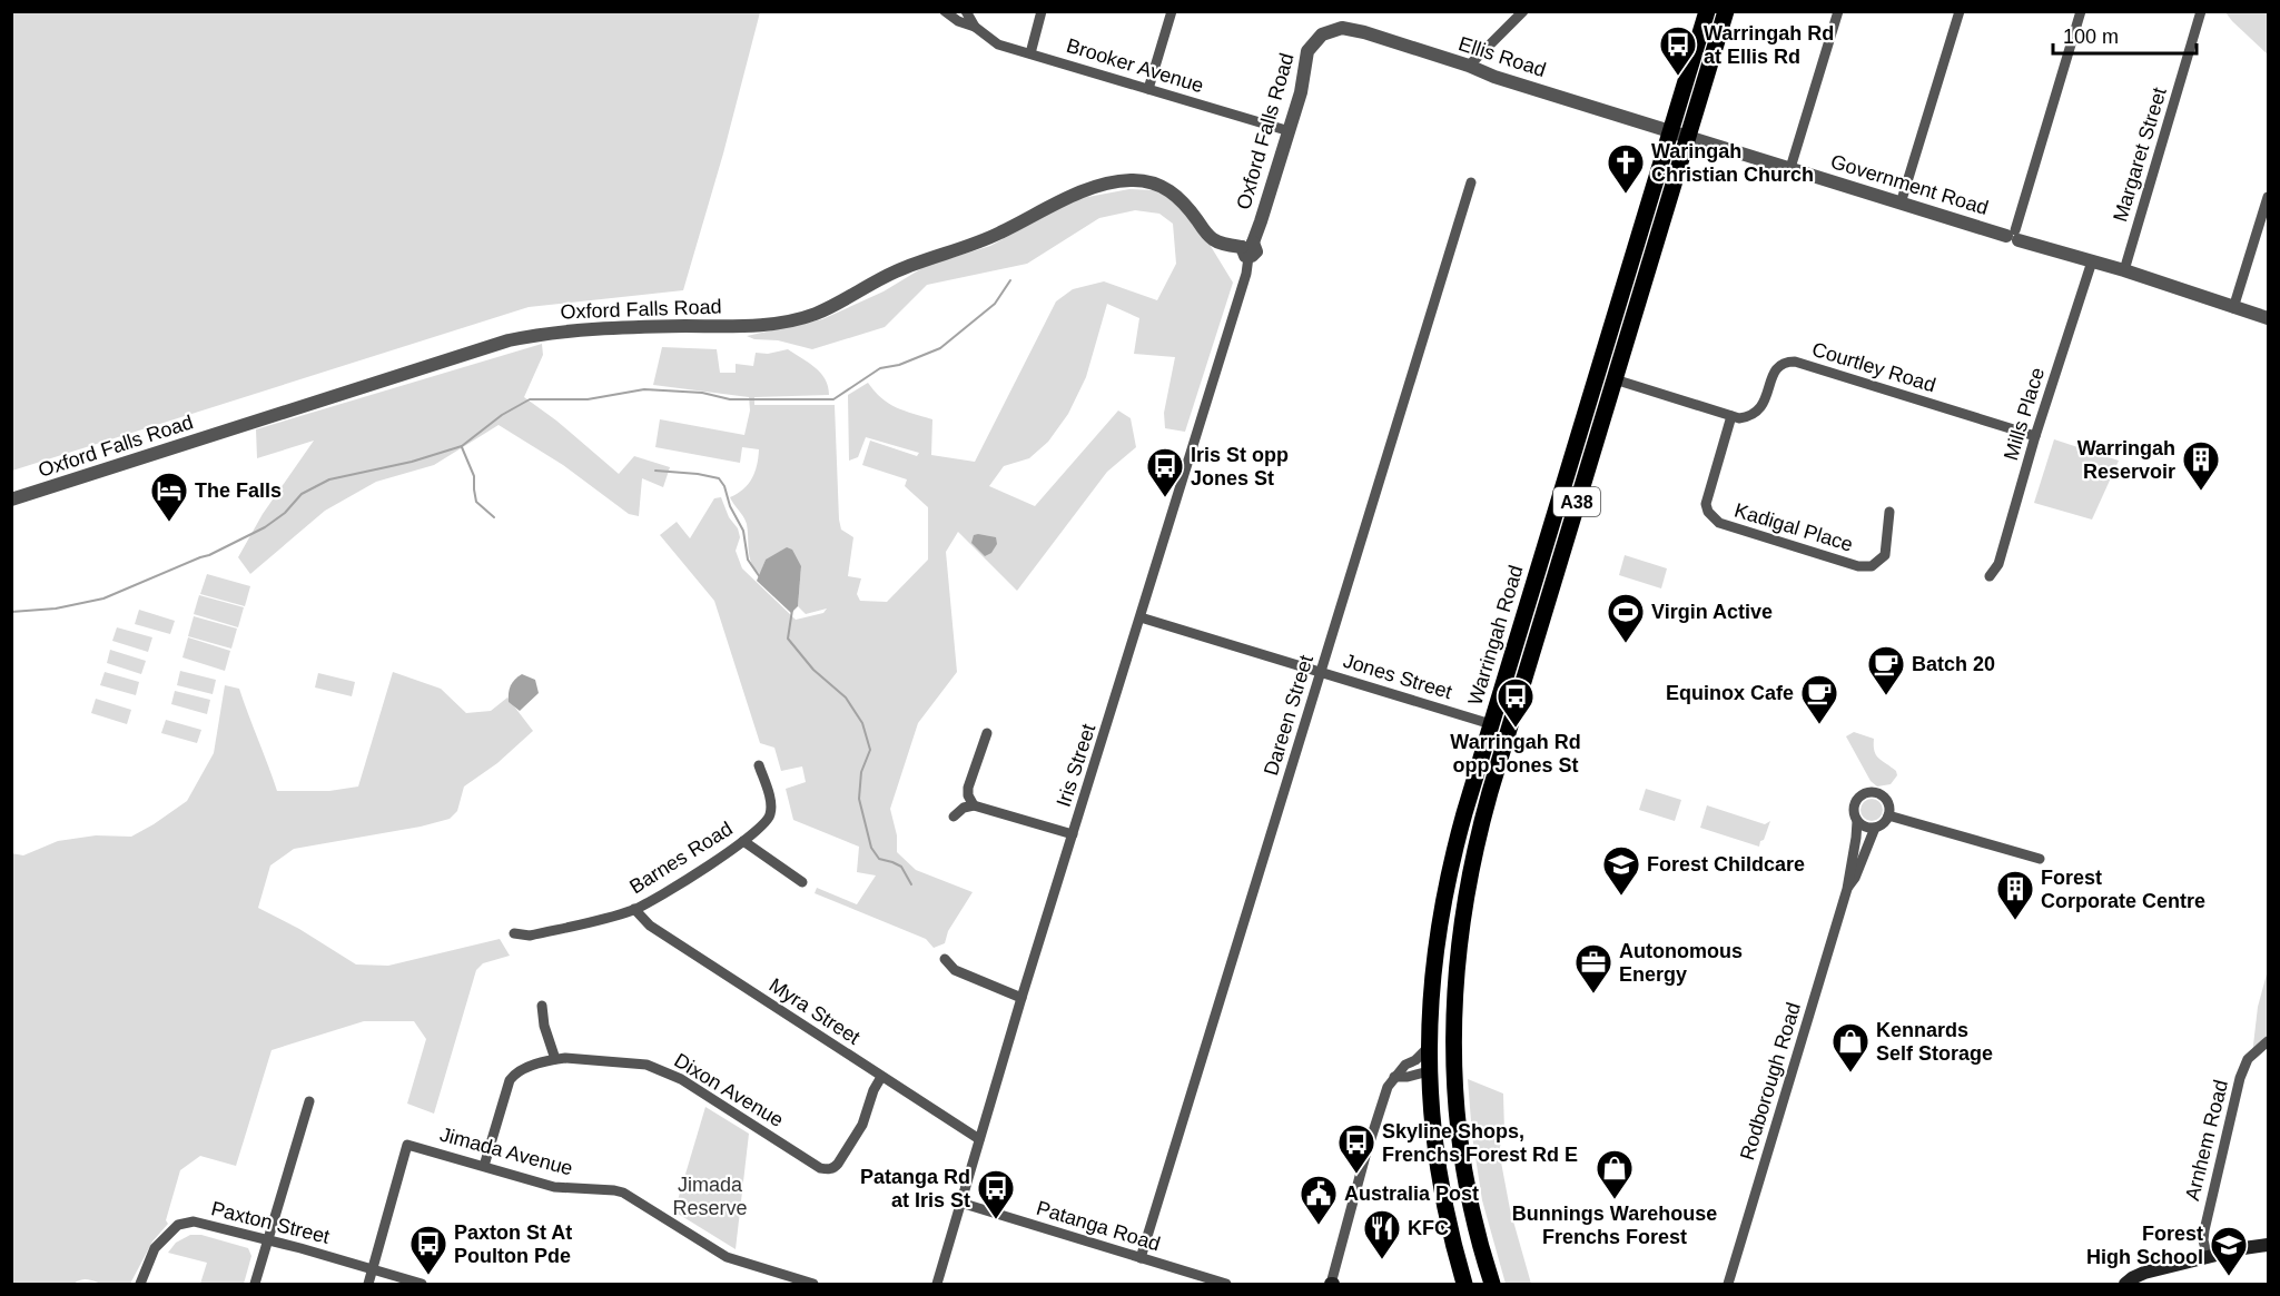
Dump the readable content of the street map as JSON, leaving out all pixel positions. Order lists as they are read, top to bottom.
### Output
{
  "streets": {
    "highway": ["A38", "Warringah Road"],
    "street": [
      "Ellis Road",
      "Brooker Avenue",
      "Oxford Falls Road",
      "Margaret Street",
      "Government Road",
      "Courtley Road",
      "Mills Place",
      "Kadigal Place",
      "Jones Street",
      "Dareen Street",
      "Iris Street",
      "Barnes Road",
      "Myra Street",
      "Rodborough Road",
      "Dixon Avenue",
      "Arnhem Road",
      "Jimada Avenue",
      "Paxton Street",
      "Patanga Road"
    ]
  },
  "crossings": [
    ["Ellis Road", "Oxford Falls Road"],
    ["Ellis Road", "Government Road"],
    ["Ellis Road", "Warringah Road"],
    ["Brooker Avenue", "Oxford Falls Road"],
    ["Oxford Falls Road", "Iris Street"],
    ["Margaret Street", "Government Road"],
    ["Government Road", "Mills Place"],
    ["Government Road", "Warringah Road"],
    ["Courtley Road", "Mills Place"],
    ["Courtley Road", "Kadigal Place"],
    ["Warringah Road", "Jones Street"],
    ["Jones Street", "Dareen Street"],
    ["Jones Street", "Iris Street"],
    ["Dareen Street", "Patanga Road"],
    ["Iris Street", "Myra Street"],
    ["Iris Street", "Patanga Road"],
    ["Barnes Road", "Myra Street"],
    ["Myra Street", "Dixon Avenue"],
    ["Dixon Avenue", "Jimada Avenue"],
    ["Jimada Avenue", "Paxton Street"]
  ],
  "parks": ["Jimada Reserve"],
  "places": {
    "bus stop": [
      "Warringah Rd at Ellis Rd",
      "Iris St opp Jones St",
      "Warringah Rd opp Jones St",
      "Skyline Shops, Frenchs Forest Rd E",
      "Patanga Rd at Iris St",
      "Paxton St At Poulton Pde"
    ],
    "church": ["Waringah Christian Church"],
    "building": ["Warringah Reservoir", "Forest Corporate Centre"],
    "hotel": ["The Falls"],
    "sports": ["Virgin Active"],
    "cafe": ["Batch 20", "Equinox Cafe"],
    "school or university": ["Forest Childcare", "Forest High School"],
    "office": ["Autonomous Energy"],
    "shop": ["Kennards Self Storage", "Bunnings Warehouse Frenchs Forest"],
    "public building": ["Australia Post"],
    "restaurant": ["KFC"]
  },
  "scale_bar": "100 m"
}
